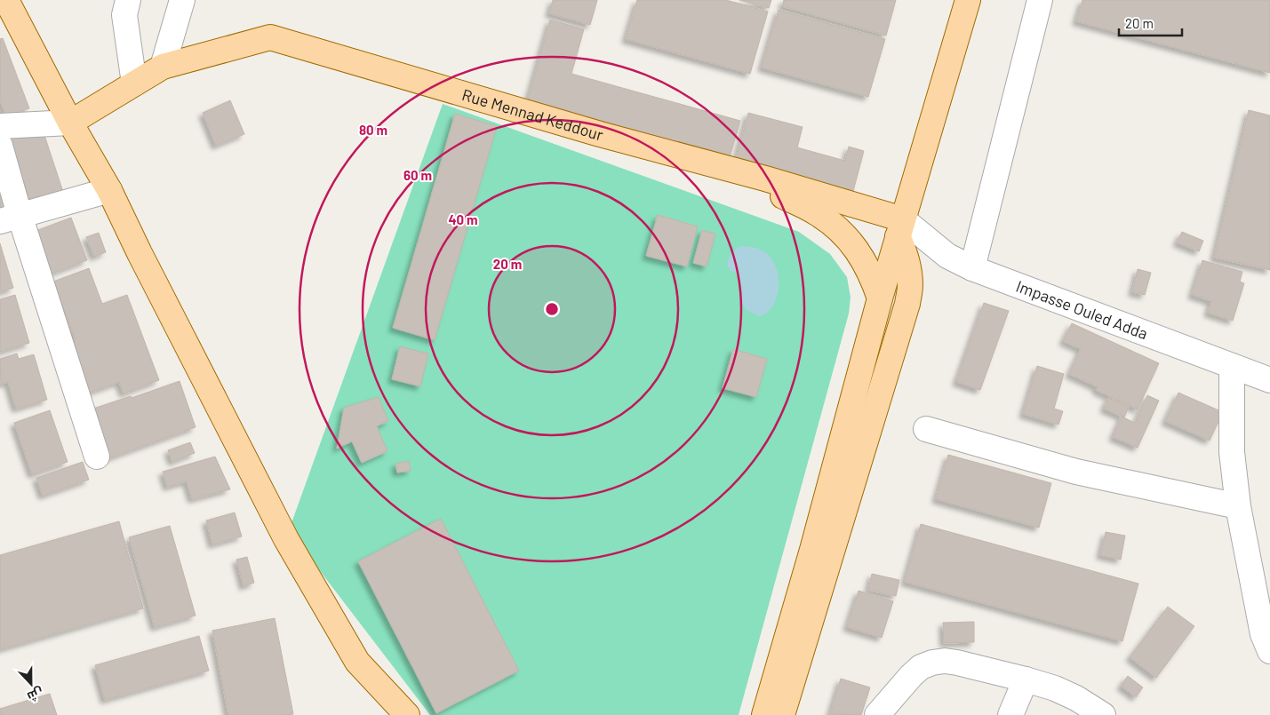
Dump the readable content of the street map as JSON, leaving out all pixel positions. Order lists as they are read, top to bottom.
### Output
{
  "streets": {
    "main road": ["Rue Mennad Keddour"],
    "street": ["Impasse Ouled Adda"]
  },
  "crossings": [
    ["Rue Mennad Keddour", "Impasse Ouled Adda"]
  ],
  "scale_bar": "20 m",
  "north": "bottom",
  "rings": [
    "80 m",
    "60 m",
    "40 m",
    "20 m"
  ]
}
